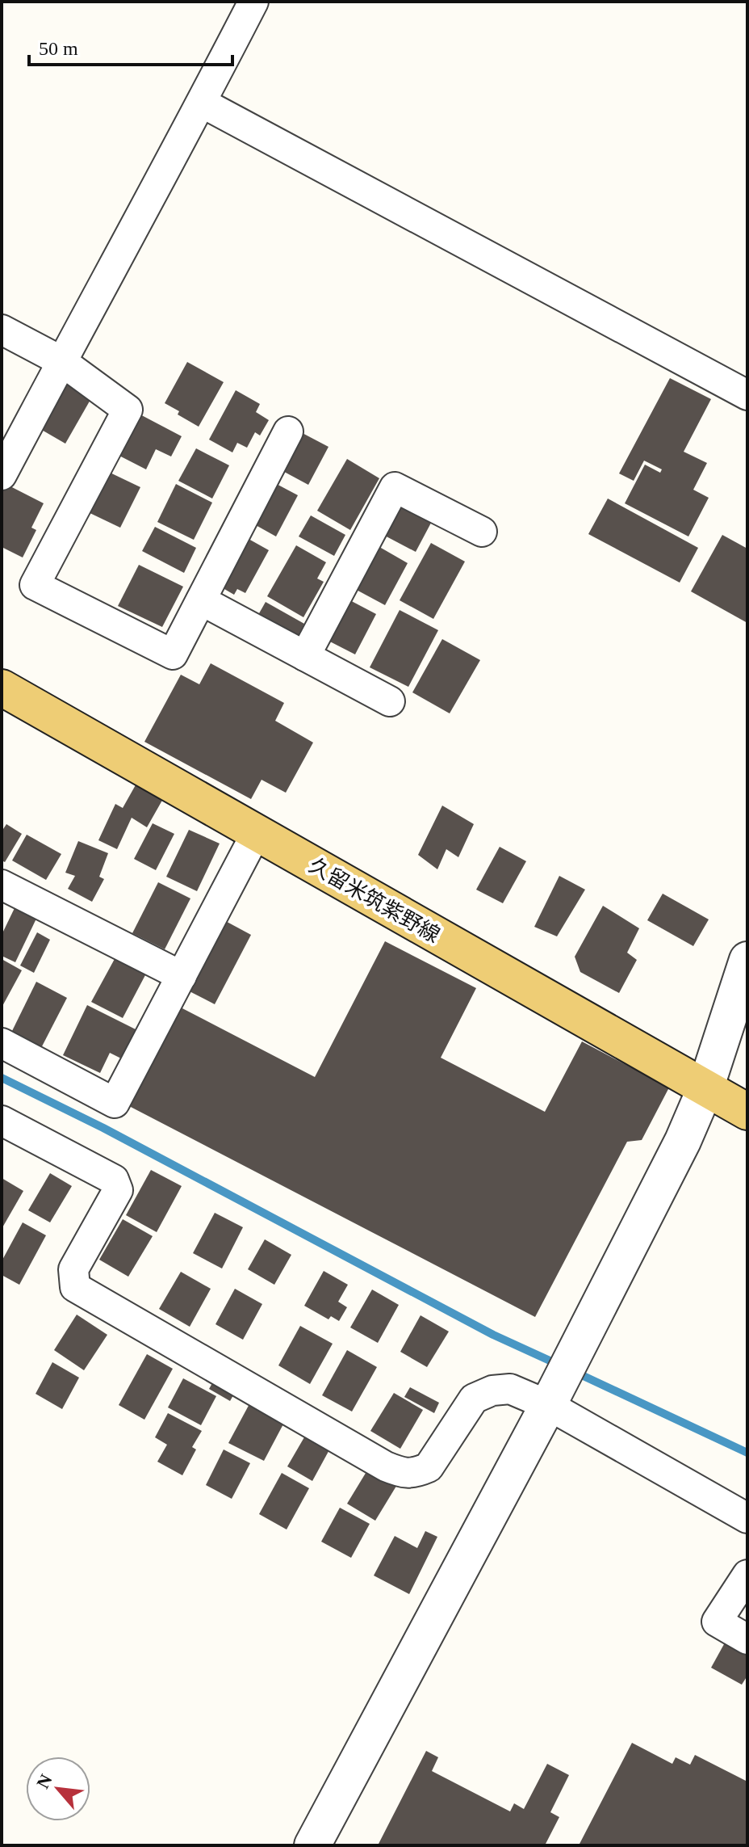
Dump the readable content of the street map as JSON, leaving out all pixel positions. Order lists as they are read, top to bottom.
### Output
{
  "streets": {
    "main road": ["久留米筑紫野線"]
  },
  "scale_bar": "50 m",
  "north": "top left"
}
